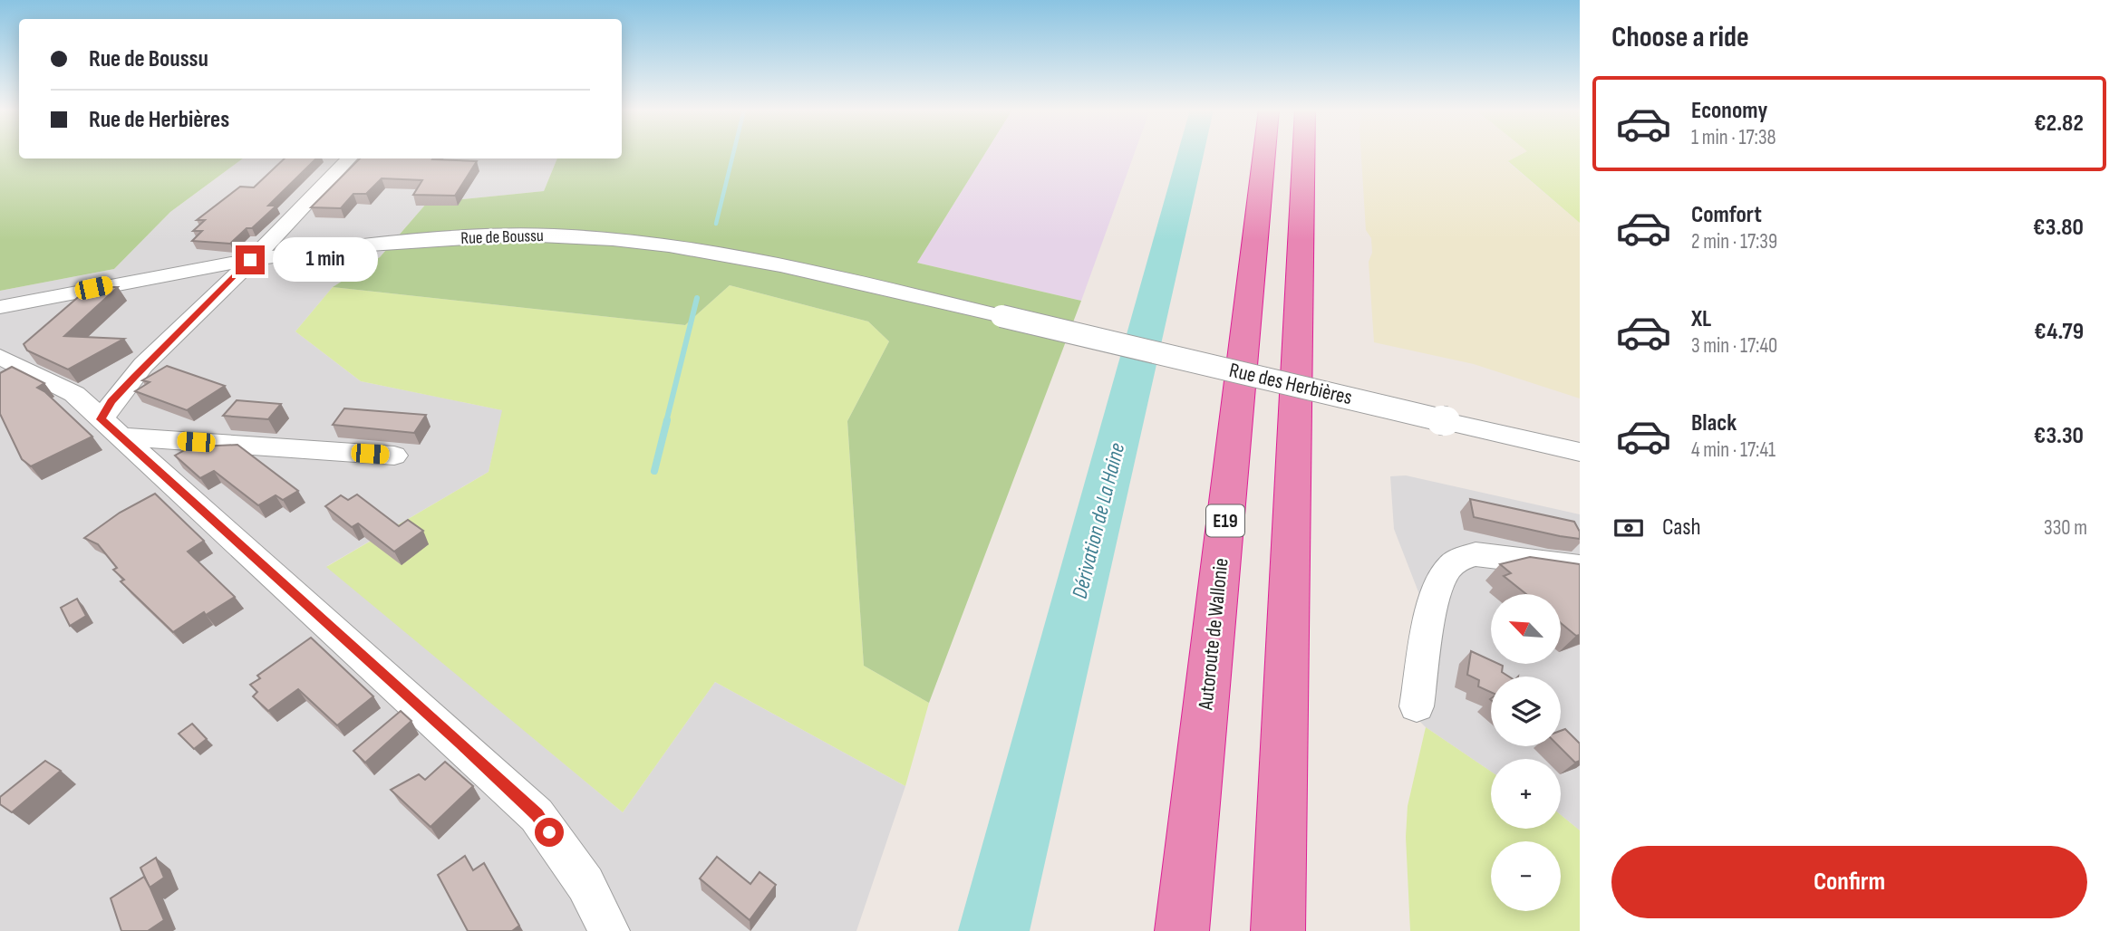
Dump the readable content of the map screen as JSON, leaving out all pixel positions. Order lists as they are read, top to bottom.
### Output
{
  "streets": {
    "highway": ["E19", "Autoroute de Wallonie"],
    "street": ["Rue de Boussu", "Rue des Herbières"]
  },
  "crossings": [
    ["Rue de Boussu", "Rue des Herbières"]
  ],
  "water": ["Dérivation de La Haine"],
  "north": "top left",
  "page": {
    "heading": "Choose a ride",
    "banner": ["Rue de Boussu", "Rue de Herbières"],
    "list": [
      {
        "name": "Economy",
        "note": "1 min · 17:38",
        "value": "€2.82"
      },
      {
        "name": "Comfort",
        "note": "2 min · 17:39",
        "value": "€3.80"
      },
      {
        "name": "XL",
        "note": "3 min · 17:40",
        "value": "€4.79"
      },
      {
        "name": "Black",
        "note": "4 min · 17:41",
        "value": "€3.30"
      }
    ],
    "bubble": "1 min",
    "pay": ["Cash", "330 m"],
    "map_buttons": ["+", "−"],
    "buttons": "Confirm"
  }
}
